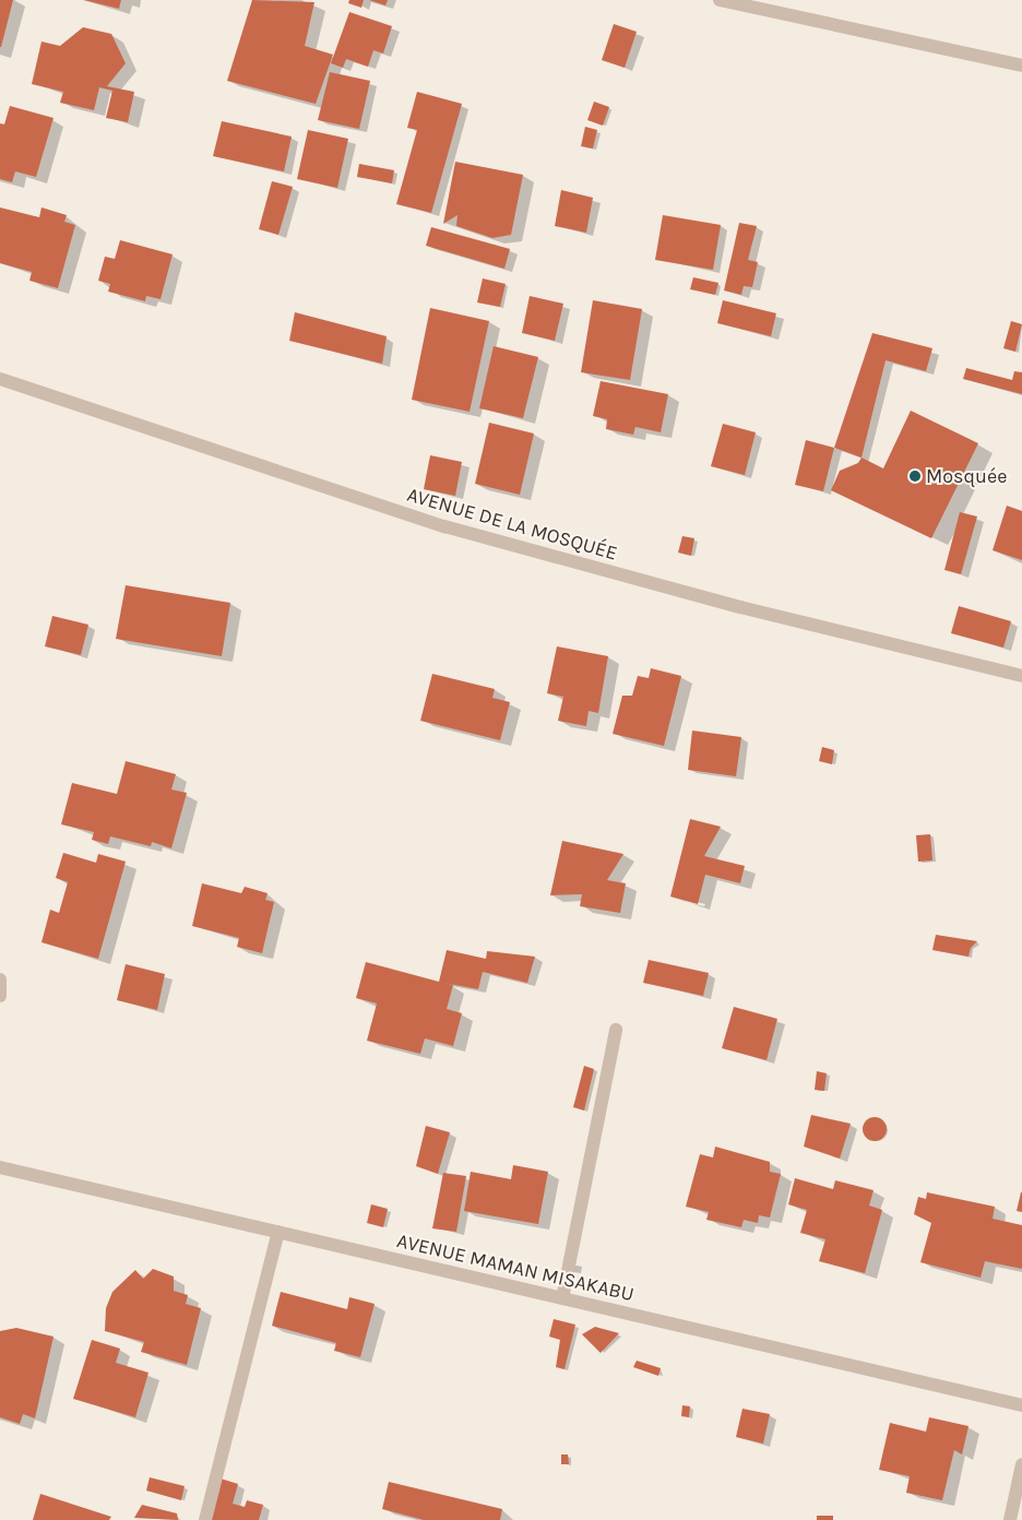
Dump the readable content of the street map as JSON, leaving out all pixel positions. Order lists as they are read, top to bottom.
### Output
{
  "streets": {
    "street": ["AVENUE DE LA MOSQUÉE", "AVENUE MAMAN MISAKABU"]
  },
  "places": ["Mosquée"]
}
